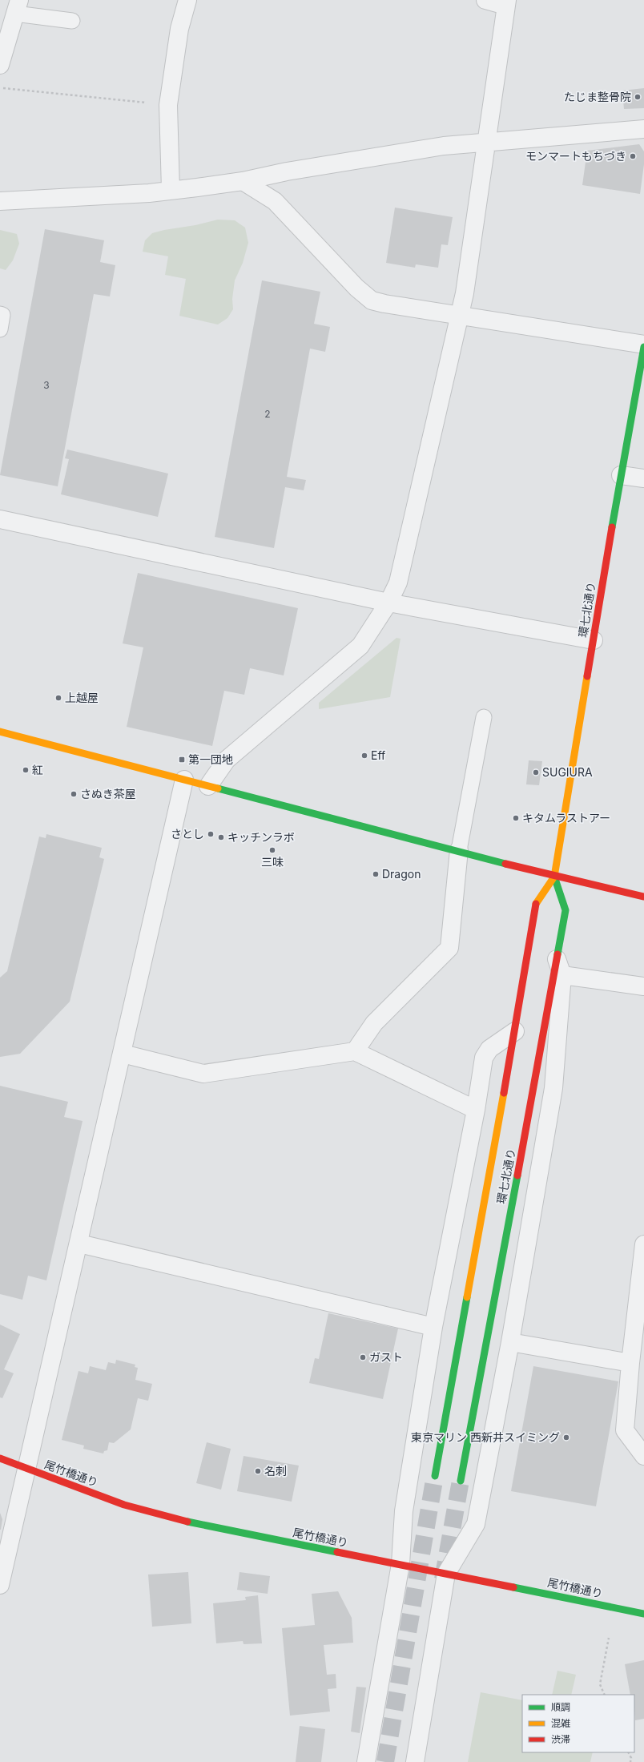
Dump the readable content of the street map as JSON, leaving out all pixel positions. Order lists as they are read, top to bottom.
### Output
{
  "streets": {
    "street": ["環七北通り", "尾竹橋通り"]
  },
  "places": {
    "other": [
      "たじま整骨院",
      "モンマートもちづき",
      "上越屋",
      "Eff",
      "紅",
      "SUGIURA",
      "さぬき茶屋",
      "キタムラストアー",
      "さとし",
      "キッチンラボ",
      "三味",
      "Dragon",
      "ガスト",
      "東京マリン 西新井スイミング",
      "名刺"
    ],
    "transit": ["第一団地"]
  },
  "house_numbers": ["3", "2"],
  "legend": ["順調", "混雑", "渋滞"]
}
